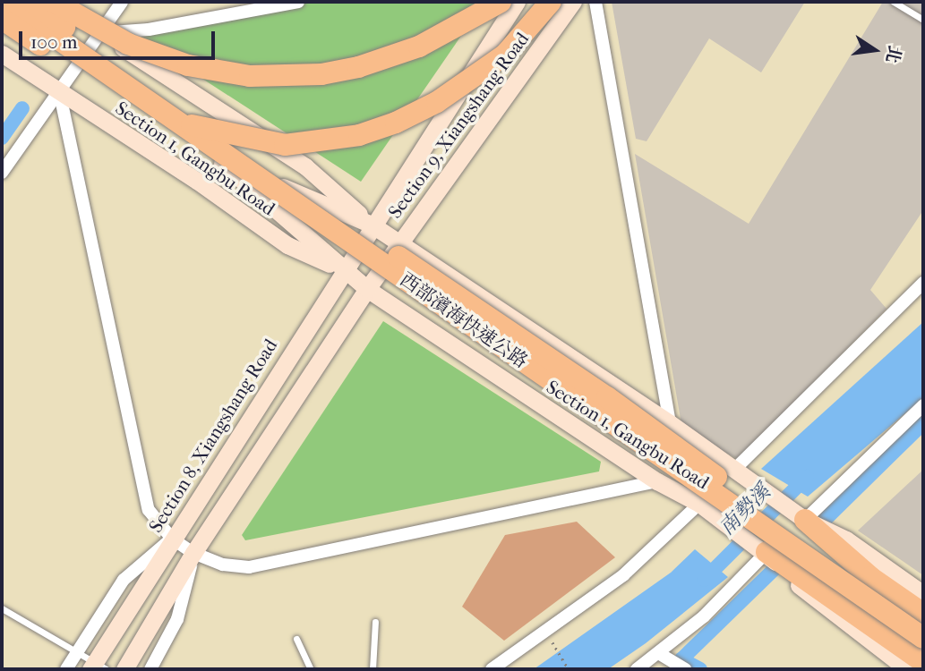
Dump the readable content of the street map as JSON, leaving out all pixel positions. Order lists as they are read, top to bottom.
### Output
{
  "streets": {
    "highway": ["西部濱海快速公路"],
    "street": ["Section 9, Xiangshang Road", "Section 1, Gangbu Road", "Section 8, Xiangshang Road"]
  },
  "crossings": [
    ["Section 9, Xiangshang Road", "Section 1, Gangbu Road"],
    ["Section 9, Xiangshang Road", "Section 8, Xiangshang Road"],
    ["Section 1, Gangbu Road", "Section 8, Xiangshang Road"]
  ],
  "water": ["南勢溪"],
  "scale_bar": "100 m",
  "north": "right"
}
